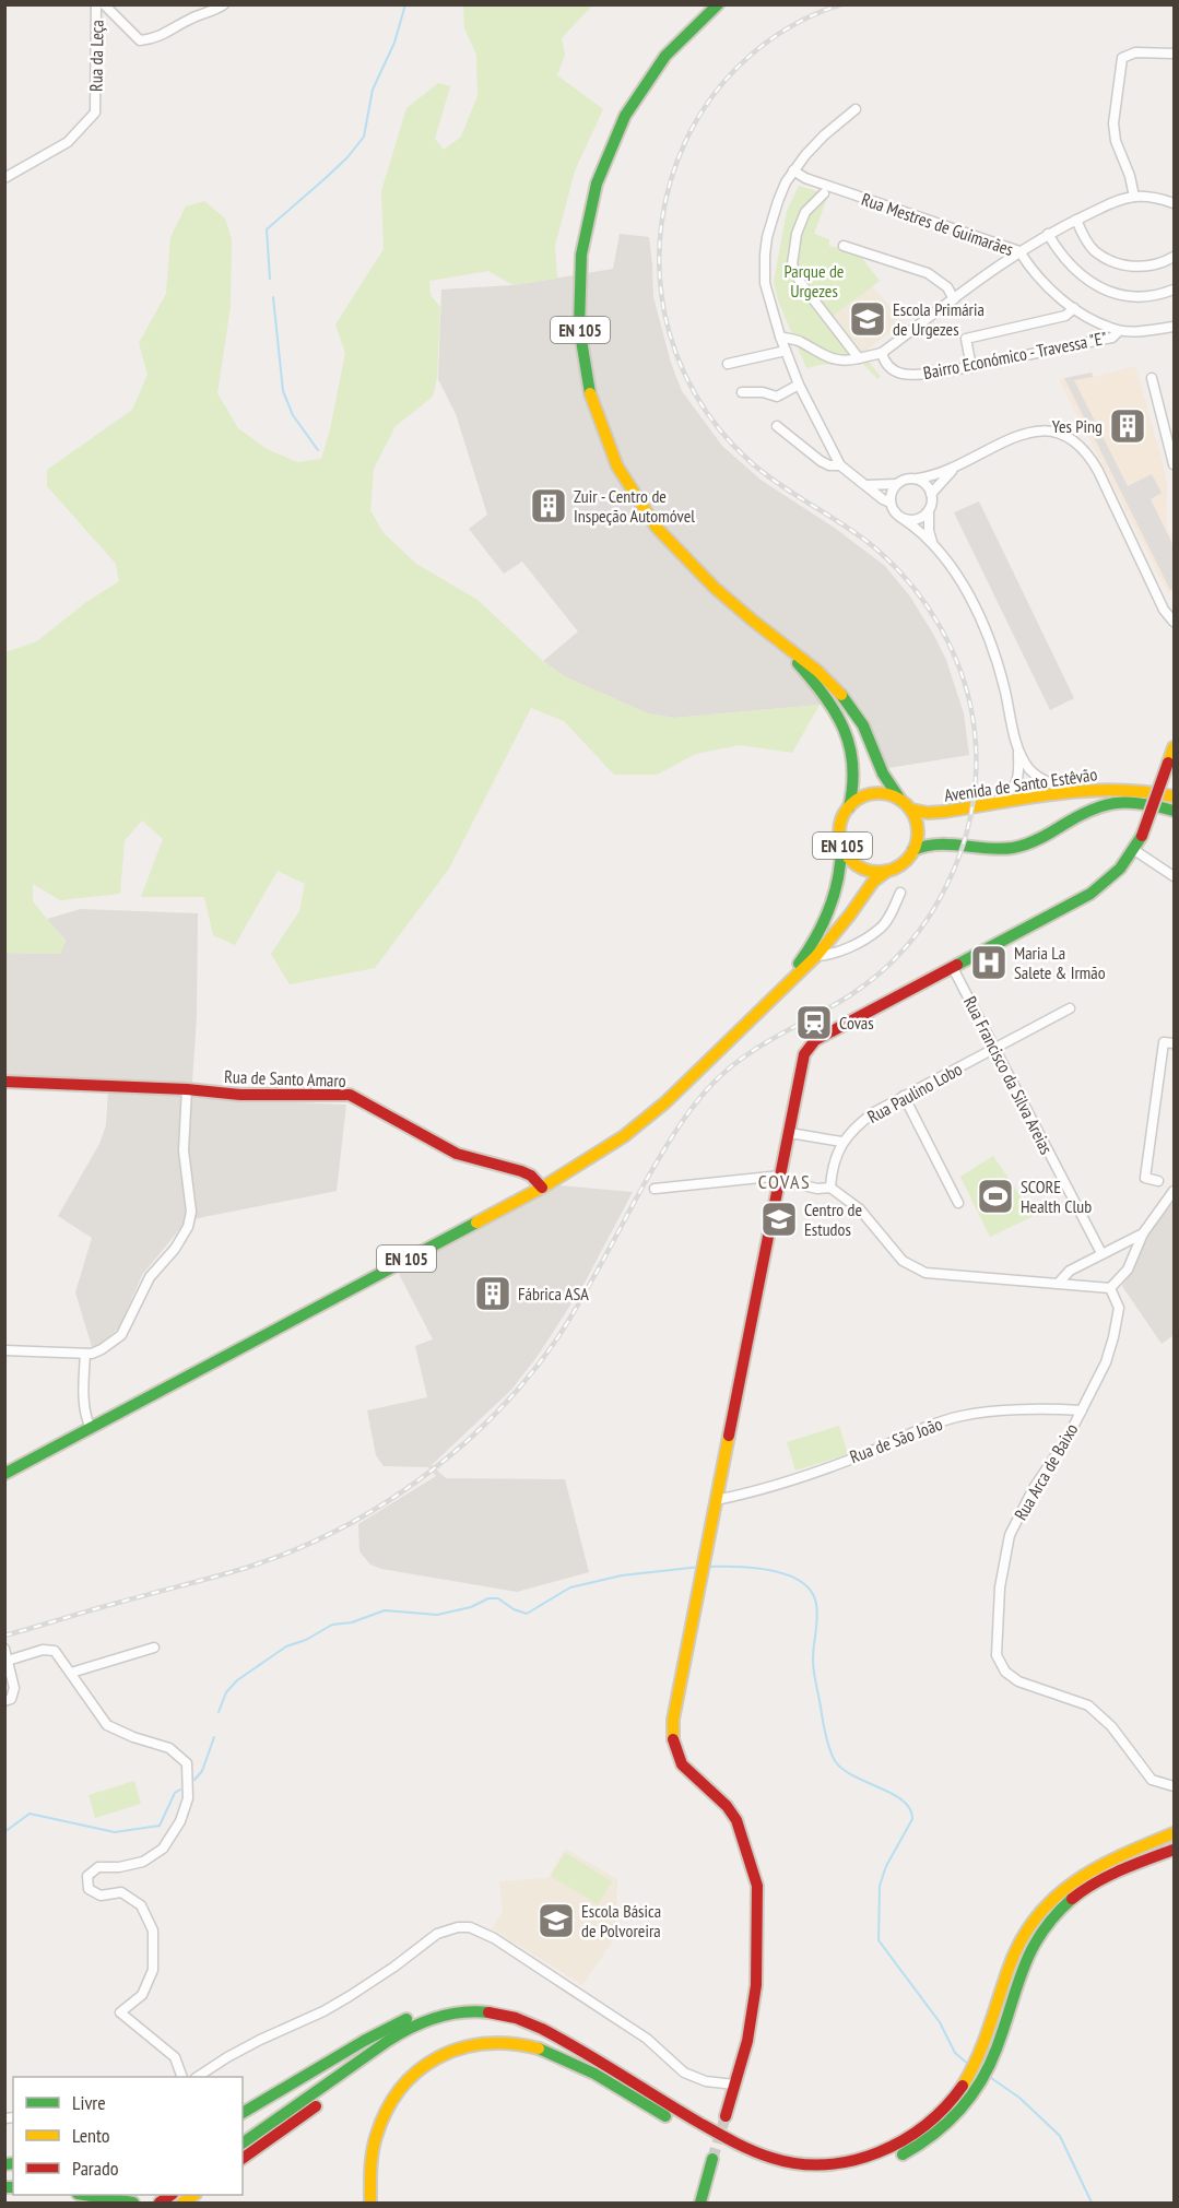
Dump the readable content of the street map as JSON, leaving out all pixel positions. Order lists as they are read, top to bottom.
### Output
{
  "streets": {
    "main road": ["EN 105", "Avenida de Santo Estêvão", "Rua de Santo Amaro"],
    "street": [
      "Rua da Leça",
      "Rua Mestres de Guimarães",
      "Bairro Económico - Travessa \"E\"",
      "Rua Francisco da Silva Areias",
      "Rua Paulino Lobo",
      "Rua de São João",
      "Rua Arca de Baixo"
    ]
  },
  "crossings": [
    ["Rua Mestres de Guimarães", "Bairro Económico - Travessa \"E\""],
    ["EN 105", "Avenida de Santo Estêvão"],
    ["EN 105", "Rua de Santo Amaro"],
    ["Rua Francisco da Silva Areias", "Rua Paulino Lobo"],
    ["Rua de São João", "Rua Arca de Baixo"]
  ],
  "districts": ["COVAS"],
  "parks": ["Parque de Urgezes"],
  "places": {
    "school or university": ["Escola Primária de Urgezes", "Centro de Estudos", "Escola Básica de Polvoreira"],
    "building": ["Yes Ping", "Zuir - Centro de Inspeção Automóvel", "Fábrica ASA"],
    "hospital": ["Maria La Salete & Irmão"],
    "station": ["Covas"],
    "sports": ["SCORE Health Club"]
  },
  "legend": ["Livre", "Lento", "Parado"]
}
